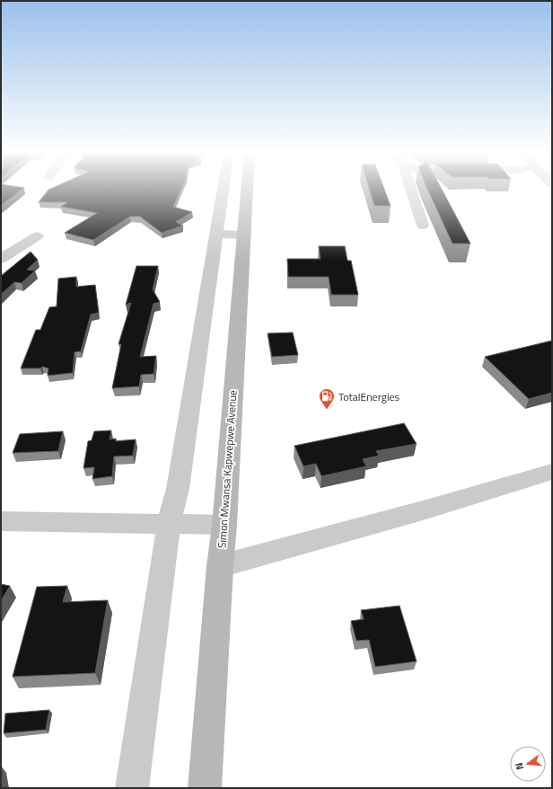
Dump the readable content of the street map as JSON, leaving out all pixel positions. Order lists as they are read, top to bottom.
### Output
{
  "streets": {
    "main road": ["Simon Mwansa Kapwepwe Avenue"]
  },
  "places": {
    "fuel station": ["TotalEnergies"]
  },
  "north": "left"
}
